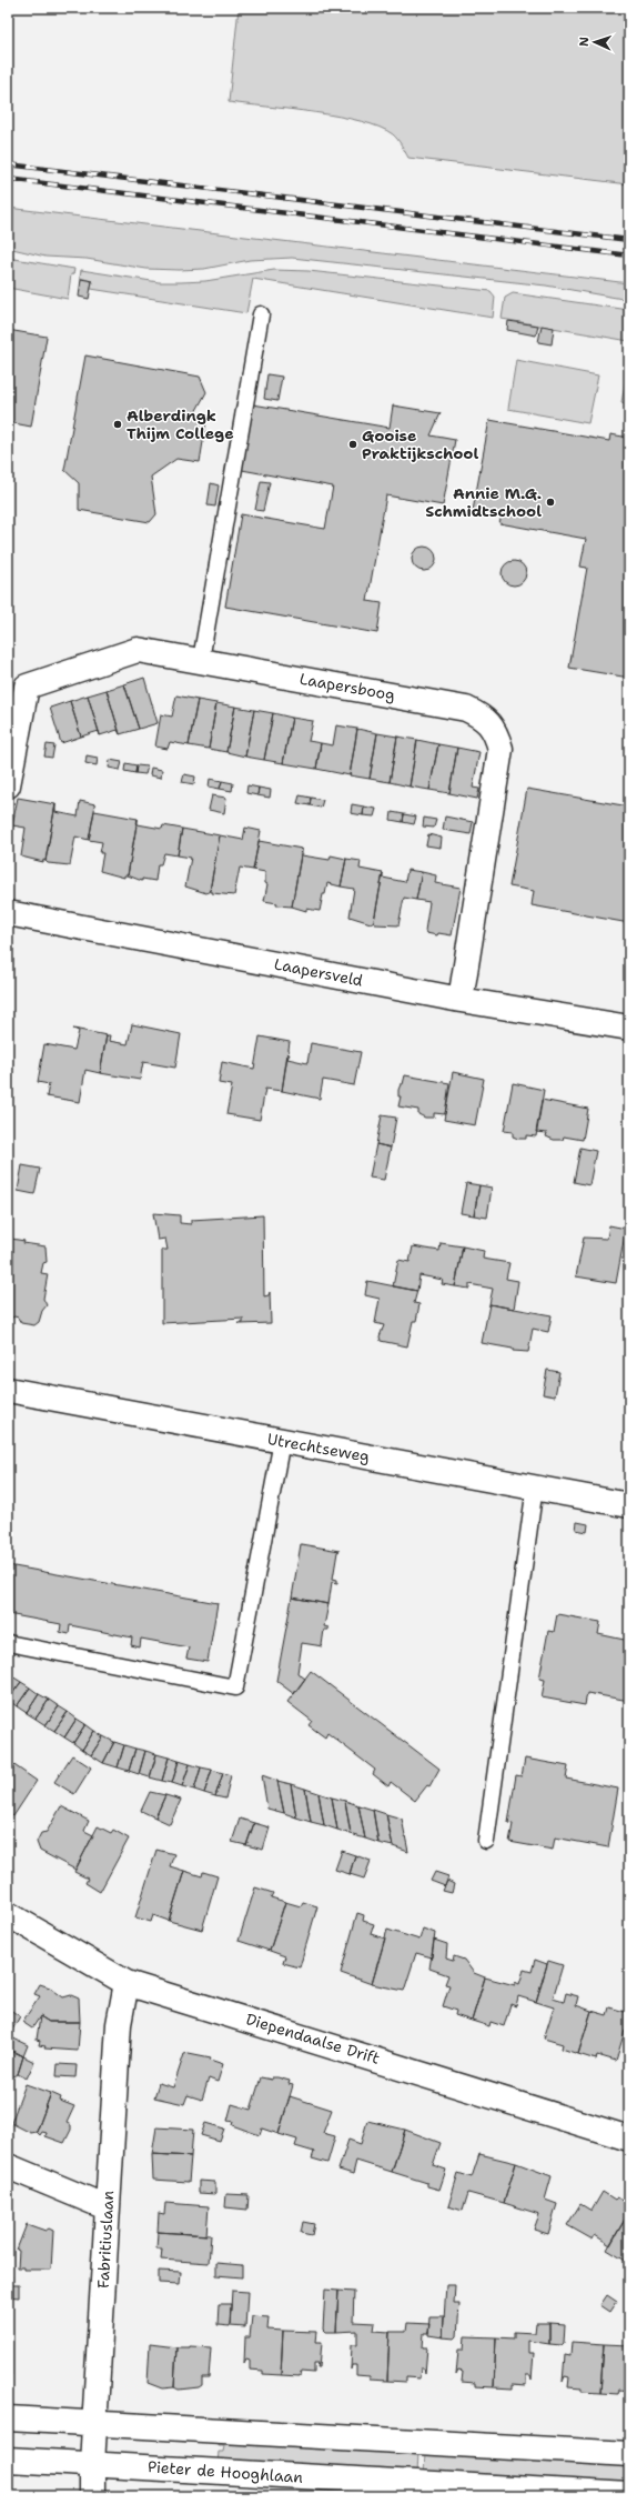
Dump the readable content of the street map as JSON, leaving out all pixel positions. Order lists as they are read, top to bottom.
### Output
{
  "streets": {
    "street": [
      "Laapersboog",
      "Laapersveld",
      "Utrechtseweg",
      "Diependaalse Drift",
      "Fabritiuslaan",
      "Pieter de Hooghlaan"
    ]
  },
  "crossings": [
    ["Laapersboog", "Laapersveld"],
    ["Diependaalse Drift", "Fabritiuslaan"],
    ["Fabritiuslaan", "Pieter de Hooghlaan"]
  ],
  "places": ["Alberdingk Thijm College", "Gooise Praktijkschool", "Annie M.G. Schmidtschool"],
  "north": "left"
}
